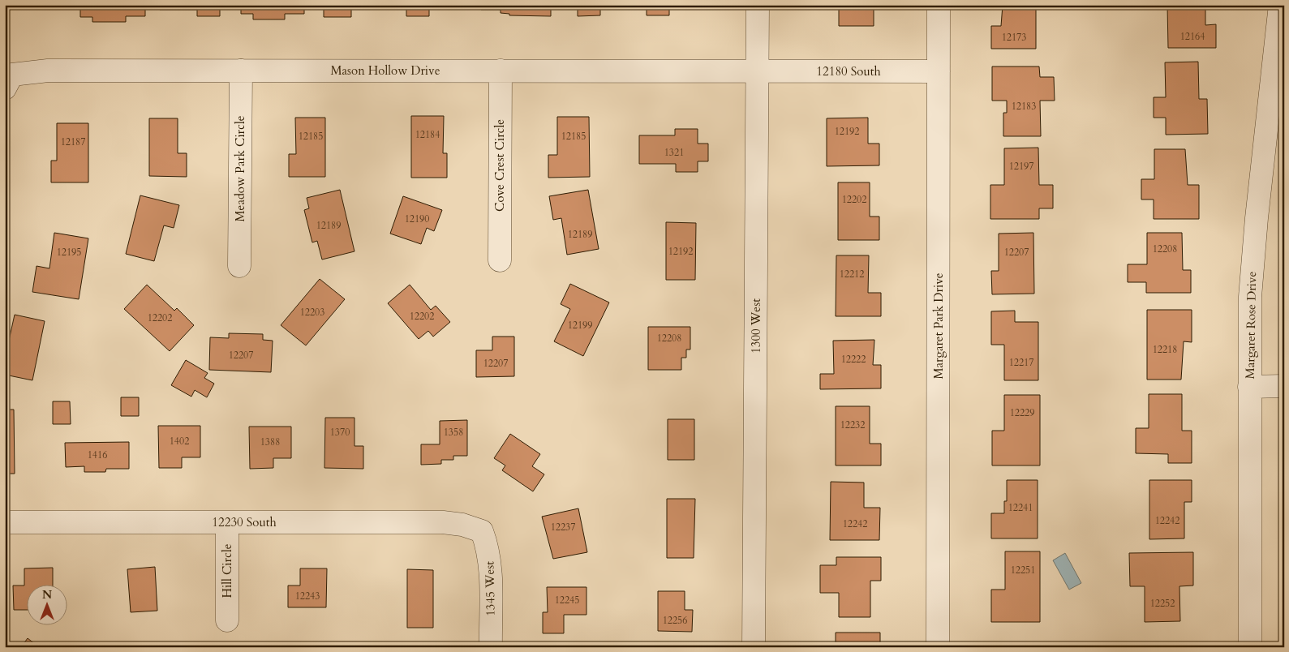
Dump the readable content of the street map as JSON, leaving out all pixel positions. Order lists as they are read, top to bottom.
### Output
{
  "streets": {
    "street": [
      "Mason Hollow Drive",
      "12180 South",
      "Cove Crest Circle",
      "Meadow Park Circle",
      "Margaret Rose Drive",
      "1300 West",
      "Margaret Park Drive",
      "12230 South",
      "Hill Circle",
      "1345 West"
    ]
  },
  "crossings": [
    ["Mason Hollow Drive", "12180 South"],
    ["Mason Hollow Drive", "Cove Crest Circle"],
    ["Mason Hollow Drive", "Meadow Park Circle"],
    ["Mason Hollow Drive", "1300 West"],
    ["12180 South", "1300 West"],
    ["12180 South", "Margaret Park Drive"],
    ["12230 South", "Hill Circle"],
    ["12230 South", "1345 West"]
  ],
  "house_numbers": [
    "12164",
    "12173",
    "12183",
    "12192",
    "12184",
    "12185",
    "12185",
    "12187",
    "1321",
    "12197",
    "12202",
    "12190",
    "12189",
    "12189",
    "12208",
    "12192",
    "12195",
    "12207",
    "12212",
    "12203",
    "12202",
    "12202",
    "12199",
    "12208",
    "12218",
    "12207",
    "12222",
    "12217",
    "12207",
    "12229",
    "12232",
    "1370",
    "1358",
    "1402",
    "1388",
    "1416",
    "12241",
    "12242",
    "12242",
    "12237",
    "12251",
    "12243",
    "12245",
    "12252",
    "12256"
  ],
  "north": "top"
}
